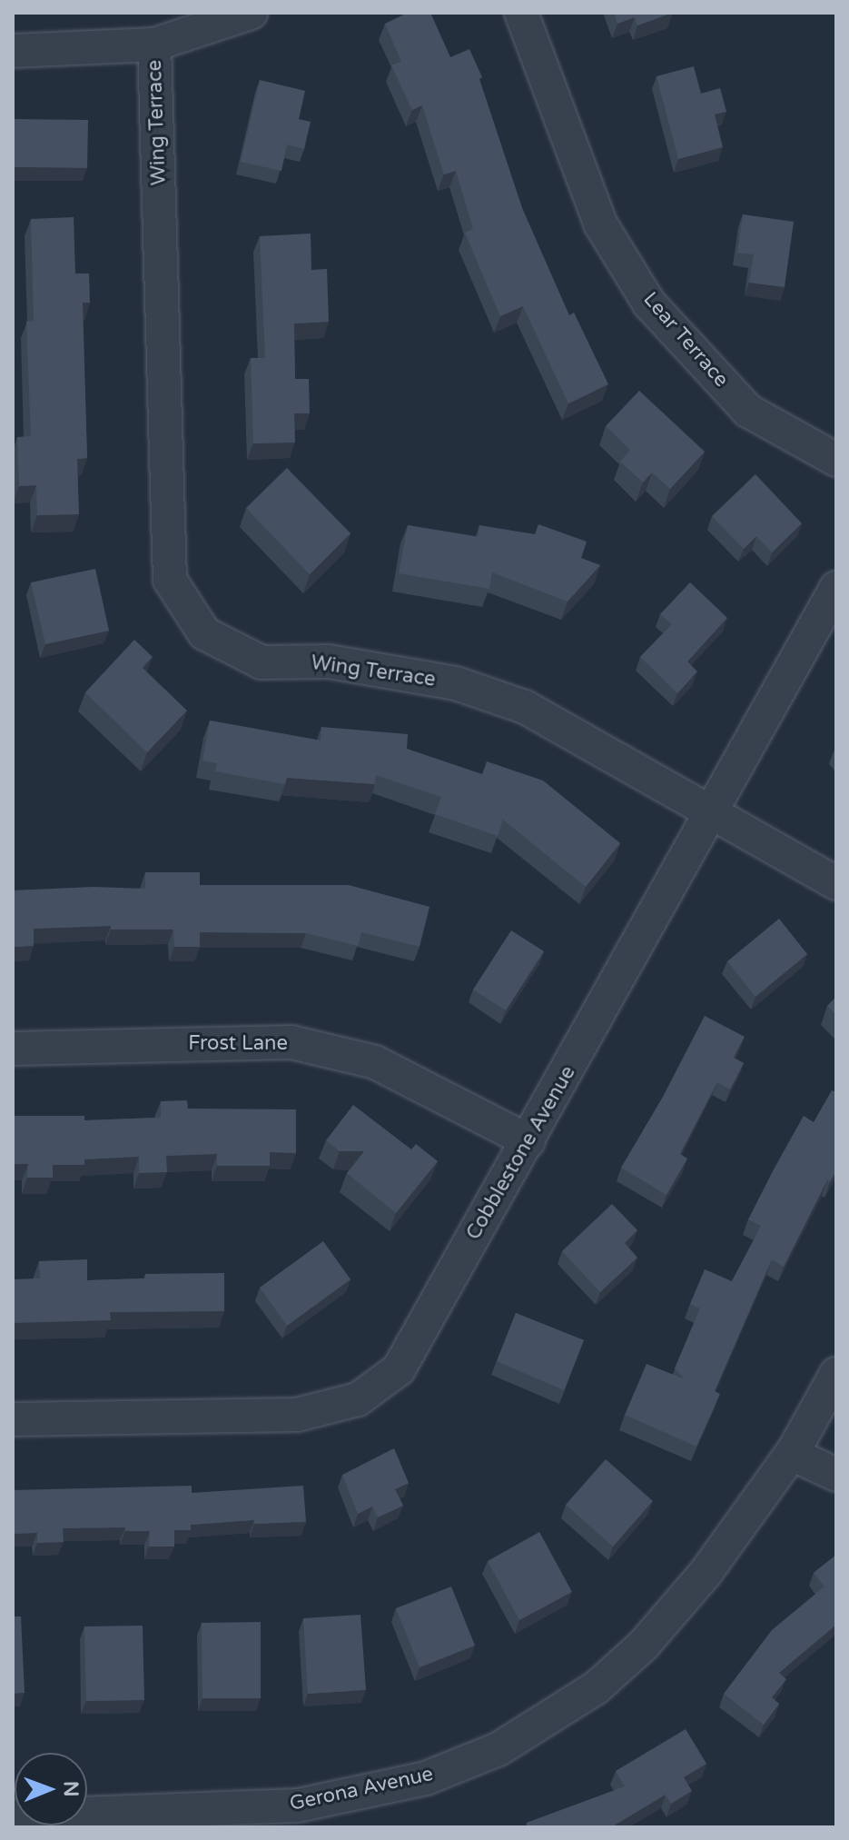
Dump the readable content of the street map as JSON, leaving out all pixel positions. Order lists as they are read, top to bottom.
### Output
{
  "streets": {
    "street": [
      "Wing Terrace",
      "Lear Terrace",
      "Frost Lane",
      "Cobblestone Avenue",
      "Gerona Avenue"
    ]
  },
  "crossings": [
    ["Wing Terrace", "Cobblestone Avenue"],
    ["Frost Lane", "Cobblestone Avenue"]
  ],
  "north": "right"
}
